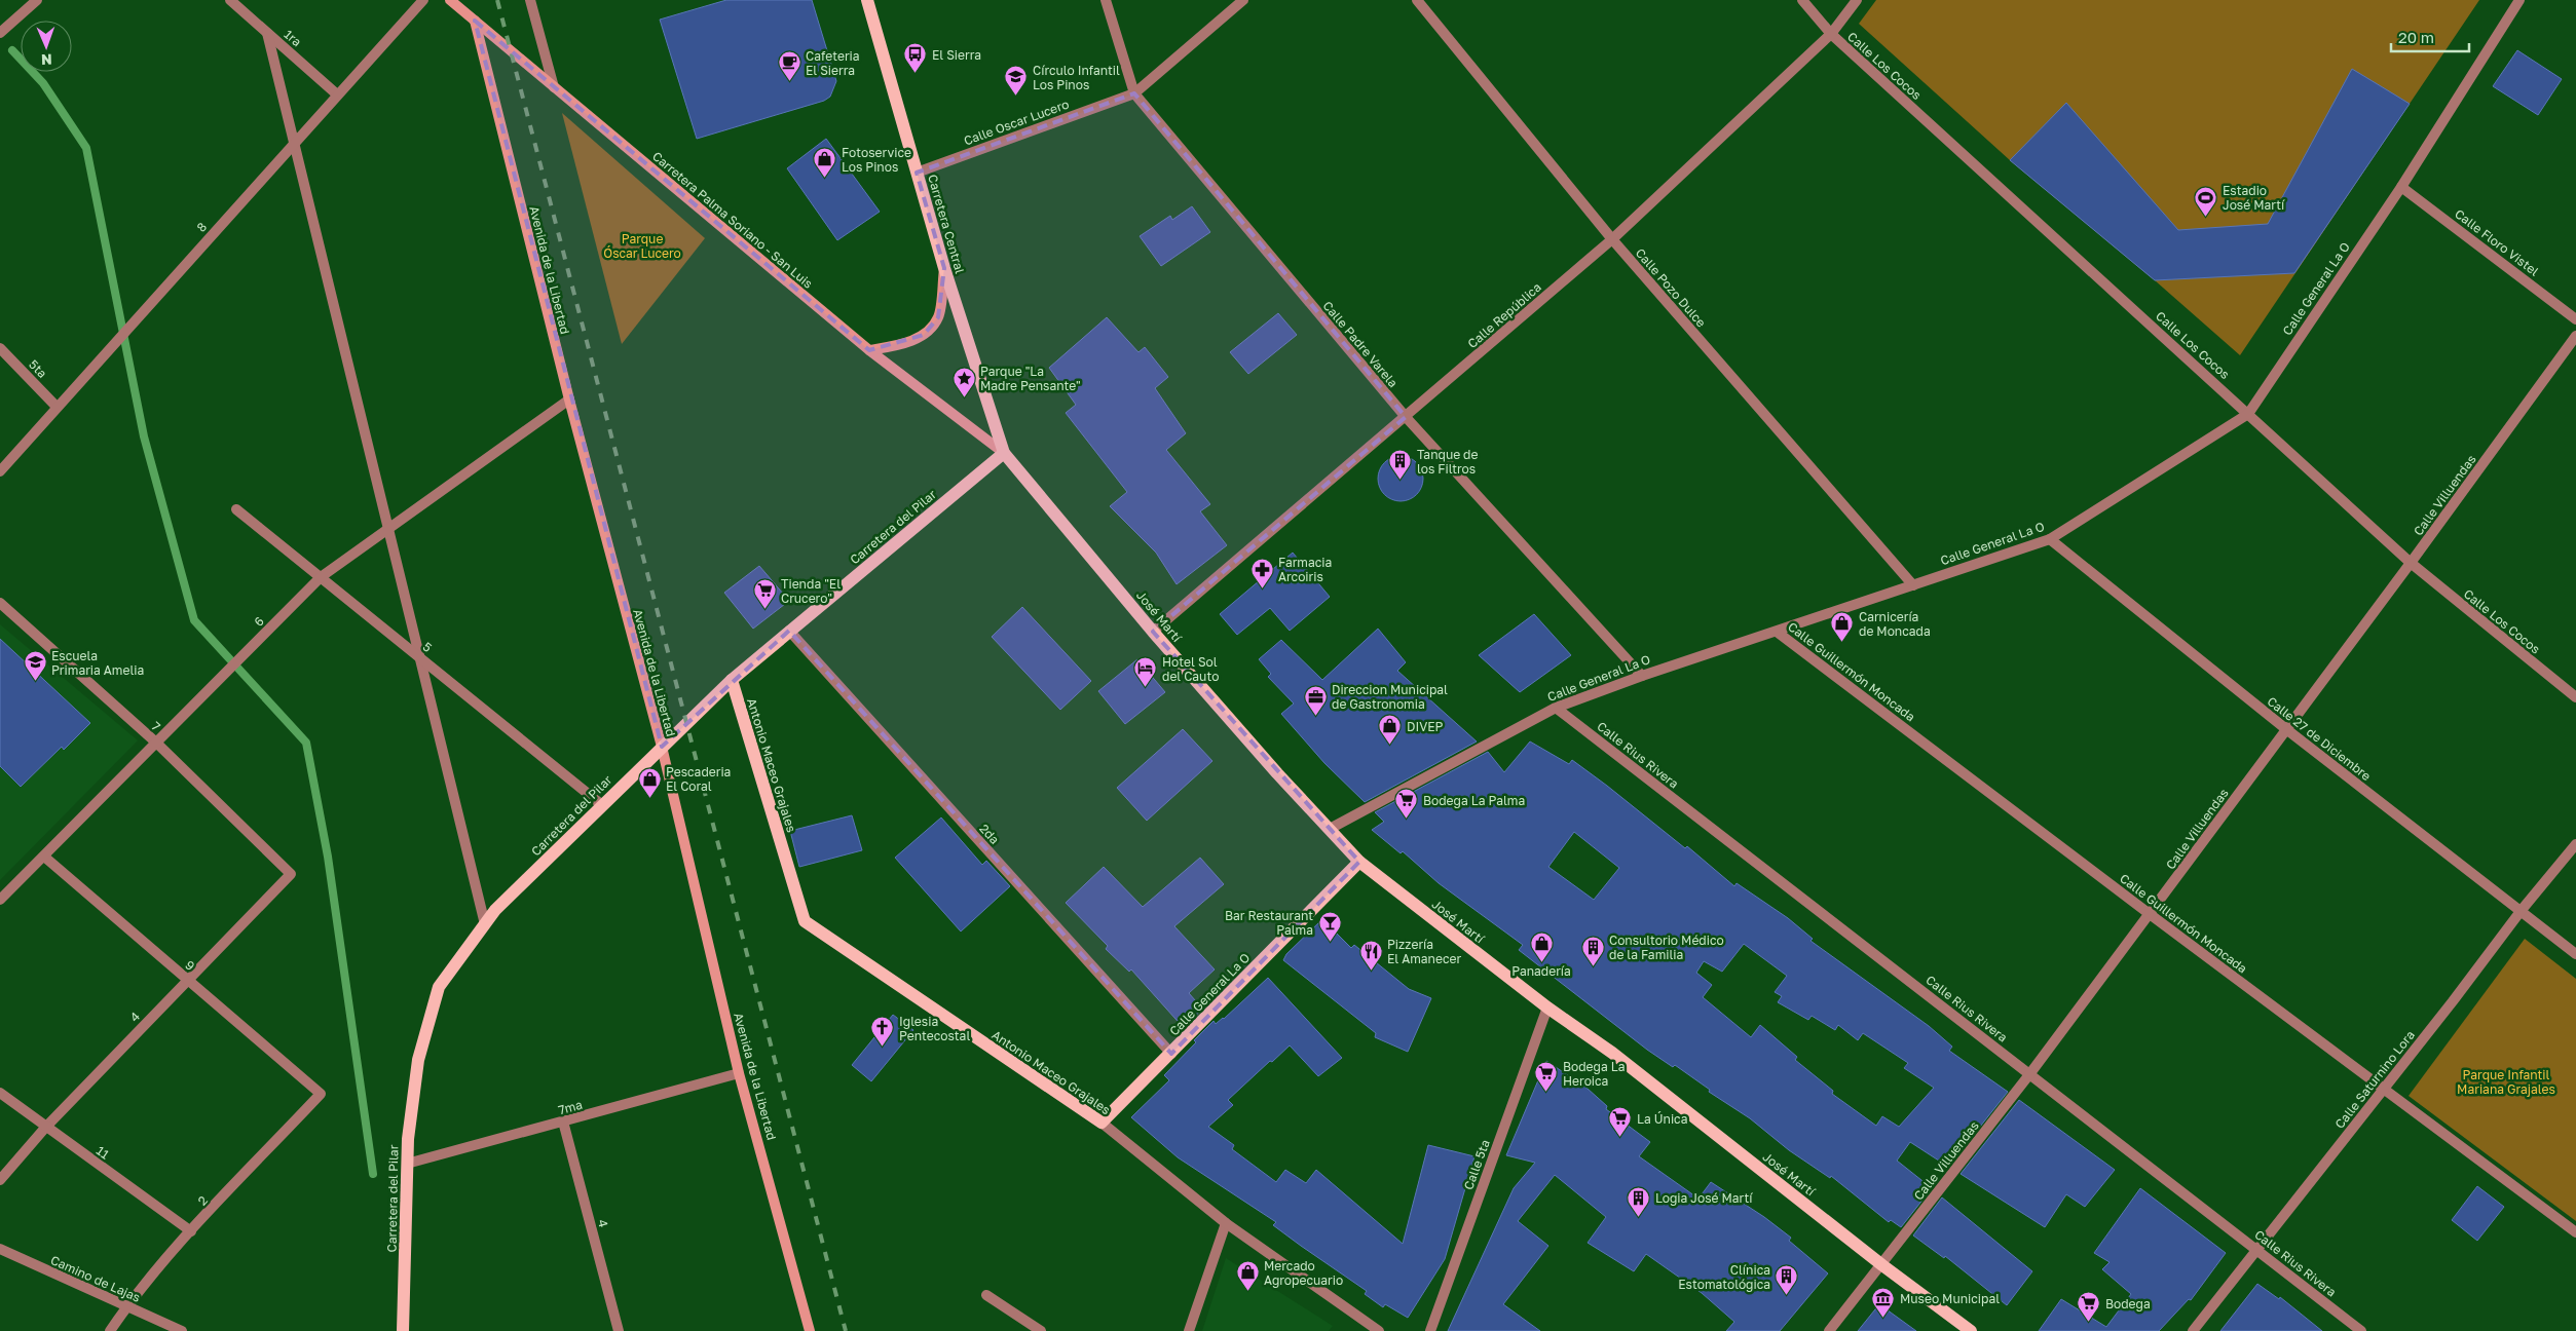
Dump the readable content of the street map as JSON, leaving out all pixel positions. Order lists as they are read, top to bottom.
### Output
{
  "streets": {
    "main road": [
      "Carretera Palma Soriano - San Luis",
      "Carretera Central",
      "Avenida de la Libertad",
      "Calle General La O",
      "Carretera del Pilar",
      "José Martí",
      "Antonio Maceo Grajales"
    ],
    "street": [
      "1ra",
      "Calle Los Cocos",
      "Calle Oscar Lucero",
      "8",
      "Calle Floro Vistel",
      "Calle Pozo Dulce",
      "Calle República",
      "Calle Padre Varela",
      "5ta",
      "Calle Villuendas",
      "6",
      "5",
      "Calle Guillermón Moncada",
      "7",
      "Calle 27 de Diciembre",
      "Calle Rius Rivera",
      "2da",
      "9",
      "4",
      "Calle Saturnino Lora",
      "7ma",
      "11",
      "Calle 5ta",
      "2",
      "Camino de Lajas"
    ]
  },
  "crossings": [
    ["1ra", "8"],
    ["Calle Los Cocos", "Calle General La O"],
    ["Calle Los Cocos", "Calle República"],
    ["Calle Los Cocos", "Calle Villuendas"],
    ["Calle Oscar Lucero", "Carretera Central"],
    ["Calle Oscar Lucero", "Calle Padre Varela"],
    ["Carretera Palma Soriano - San Luis", "Carretera Central"],
    ["Carretera Palma Soriano - San Luis", "Avenida de la Libertad"],
    ["Carretera Palma Soriano - San Luis", "Carretera del Pilar"],
    ["Carretera Palma Soriano - San Luis", "José Martí"],
    ["Carretera Central", "Carretera del Pilar"],
    ["Carretera Central", "José Martí"],
    ["8", "5ta"],
    ["Calle Floro Vistel", "Calle General La O"],
    ["Avenida de la Libertad", "Carretera del Pilar"],
    ["Avenida de la Libertad", "6"],
    ["Avenida de la Libertad", "7ma"],
    ["Calle Pozo Dulce", "Calle General La O"],
    ["Calle Pozo Dulce", "Calle República"],
    ["Calle General La O", "Calle Padre Varela"],
    ["Calle General La O", "José Martí"],
    ["Calle General La O", "Calle Guillermón Moncada"],
    ["Calle General La O", "Calle 27 de Diciembre"],
    ["Calle General La O", "Calle Rius Rivera"],
    ["Calle General La O", "Antonio Maceo Grajales"],
    ["Calle General La O", "2da"],
    ["Calle República", "Calle Padre Varela"],
    ["Calle República", "José Martí"],
    ["Calle Villuendas", "José Martí"],
    ["Calle Villuendas", "Calle Guillermón Moncada"],
    ["Calle Villuendas", "Calle 27 de Diciembre"],
    ["Calle Villuendas", "Calle Rius Rivera"],
    ["Carretera del Pilar", "José Martí"],
    ["Carretera del Pilar", "5"],
    ["Carretera del Pilar", "Antonio Maceo Grajales"],
    ["Carretera del Pilar", "2da"],
    ["Carretera del Pilar", "7ma"],
    ["José Martí", "Calle 5ta"],
    ["6", "5"],
    ["6", "7"],
    ["6", "9"],
    ["Calle Guillermón Moncada", "Calle Saturnino Lora"],
    ["7", "4"],
    ["Calle 27 de Diciembre", "Calle Saturnino Lora"],
    ["Calle Rius Rivera", "Calle Saturnino Lora"],
    ["9", "4"],
    ["9", "2"],
    ["4", "7ma"],
    ["4", "11"],
    ["11", "2"],
    ["2", "Camino de Lajas"]
  ],
  "parks": ["Parque Óscar Lucero", "Parque Infantil Mariana Grajales"],
  "places": {
    "bus stop": ["El Sierra"],
    "cafe": ["Cafeteria El Sierra"],
    "school or university": ["Círculo Infantil Los Pinos", "Escuela Primaria Amelia"],
    "shop": [
      "Fotoservice Los Pinos",
      "Carnicería de Moncada",
      "DIVEP",
      "Pescaderia El Coral",
      "Panadería",
      "Mercado Agropecuario"
    ],
    "sports": ["Estadio José Martí"],
    "place": ["Parque \"La Madre Pensante\""],
    "building": [
      "Tanque de los Filtros",
      "Consultorio Médico de la Familia",
      "Logia José Martí",
      "Clínica Estomatológica"
    ],
    "pharmacy": ["Farmacia Arcoiris"],
    "supermarket": [
      "Tienda \"El Crucero\"",
      "Bodega La Palma",
      "Bodega La Heroica",
      "La Única",
      "Bodega"
    ],
    "hotel": ["Hotel Sol del Cauto"],
    "office": ["Direccion Municipal de Gastronomia"],
    "bar": ["Bar Restaurant Palma"],
    "restaurant": ["Pizzería El Amanecer"],
    "church": ["Iglesia Pentecostal"],
    "museum": ["Museo Municipal"]
  },
  "scale_bar": "20 m",
  "north": "bottom"
}
